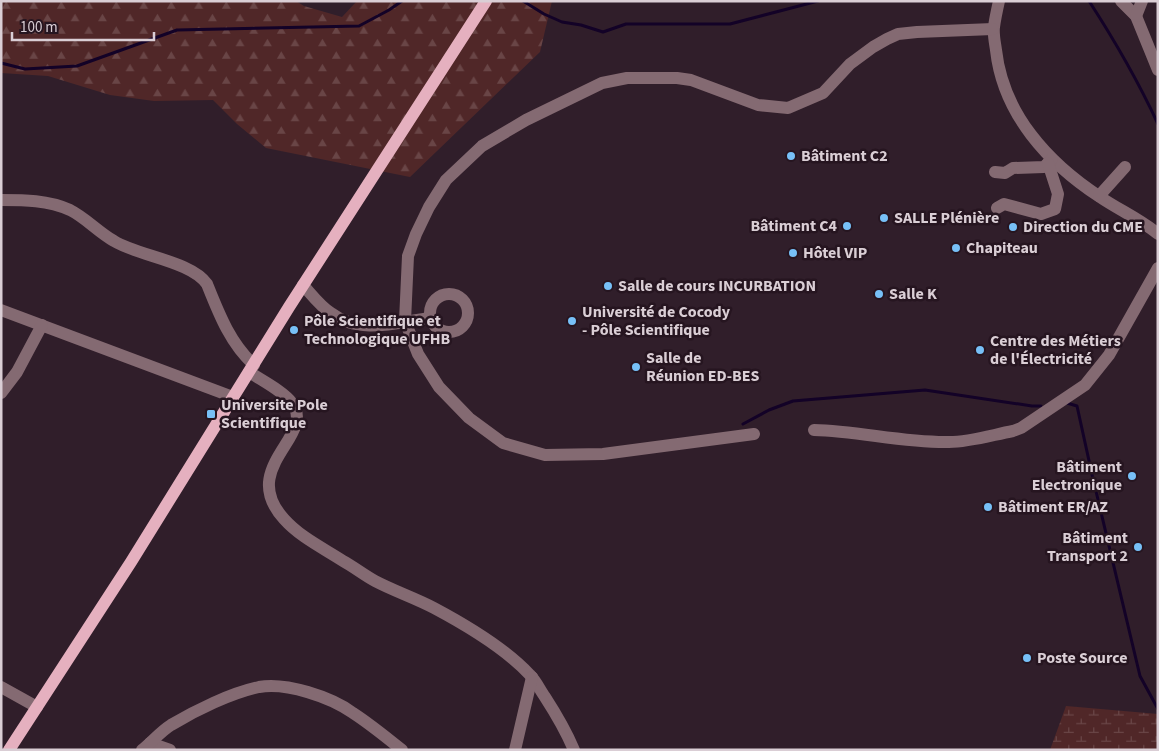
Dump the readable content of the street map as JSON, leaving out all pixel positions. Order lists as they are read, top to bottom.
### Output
{
  "places": {
    "other": [
      "Bâtiment C2",
      "SALLE Plénière",
      "Bâtiment C4",
      "Direction du CME",
      "Chapiteau",
      "Hôtel VIP",
      "Salle de cours INCURBATION",
      "Salle K",
      "Université de Cocody - Pôle Scientifique",
      "Pôle Scientifique et Technologique UFHB",
      "Centre des Métiers de l'Électricité",
      "Salle de Réunion ED-BES",
      "Bâtiment Electronique",
      "Bâtiment ER/AZ",
      "Bâtiment Transport 2",
      "Poste Source"
    ],
    "transit": ["Universite Pole Scientifique"]
  },
  "scale_bar": "100 m"
}
